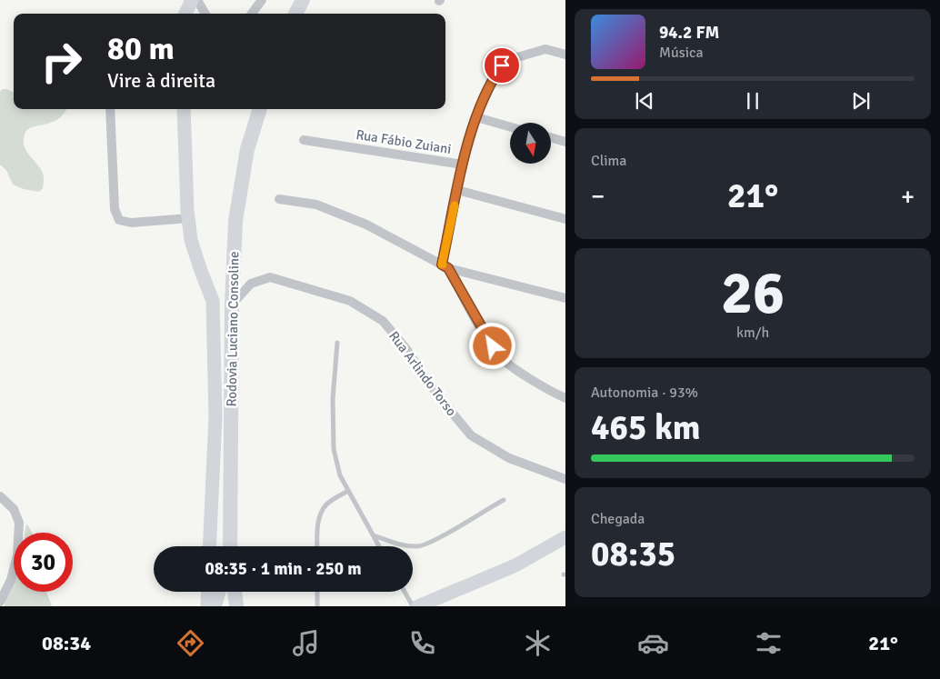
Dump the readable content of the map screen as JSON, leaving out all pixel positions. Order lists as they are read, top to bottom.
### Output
{
  "streets": {
    "main road": ["Rodovia Luciano Consoline"],
    "street": ["Rua Fábio Zuiani", "Rua Arlindo Torso"]
  },
  "crossings": [
    ["Rodovia Luciano Consoline", "Rua Arlindo Torso"]
  ],
  "north": "bottom",
  "page": {
    "turn": ["80 m", "Vire à direita"],
    "song": ["94.2 FM", "Música"],
    "tile": [
      "Clima",
      ["26", "km/h"],
      ["Autonomia · 93%", "465 km"],
      ["Chegada", "08:35"]
    ],
    "heat": ["−", "21°", "+"],
    "limit": "30",
    "trip": "08:35 · 1 min · 250 m",
    "tabs": ["08:34", "21°"]
  }
}
